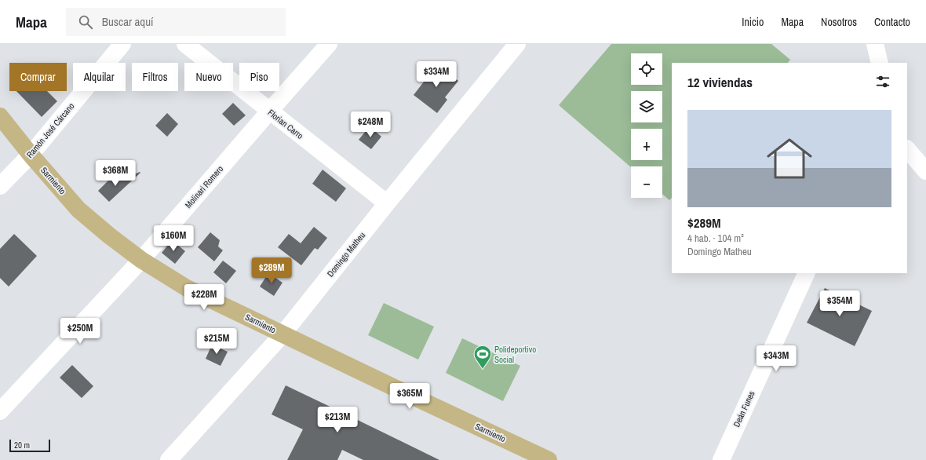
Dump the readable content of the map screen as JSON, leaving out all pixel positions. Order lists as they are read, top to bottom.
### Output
{
  "streets": {
    "main road": ["Sarmiento"],
    "street": [
      "Florian Carro",
      "Ramón José Cárcano",
      "Molinari Romero",
      "Domingo Matheu",
      "Deán Funes"
    ]
  },
  "crossings": [
    ["Florian Carro", "Molinari Romero"],
    ["Florian Carro", "Domingo Matheu"],
    ["Ramón José Cárcano", "Sarmiento"],
    ["Sarmiento", "Molinari Romero"],
    ["Sarmiento", "Domingo Matheu"]
  ],
  "places": {
    "sports": ["Polideportivo Social"]
  },
  "scale_bar": "20 m",
  "page": {
    "header": "Mapa",
    "search": "Buscar aquí",
    "nav": [
      "Inicio",
      "Mapa",
      "Nosotros",
      "Contacto"
    ],
    "map_buttons": ["+", "−"],
    "price": [
      "$334M",
      "$248M",
      "$368M",
      "$160M",
      "$289M",
      "$228M",
      "$354M",
      "$250M",
      "$215M",
      "$343M",
      "$365M",
      "$213M"
    ],
    "chip": [
      "Comprar",
      "Alquilar",
      "Filtros",
      "Nuevo",
      "Piso"
    ],
    "heading": "12 viviendas",
    "list": [
      {
        "name": "$289M",
        "note": "4 hab. · 104 m² · Domingo Matheu"
      }
    ],
    "scale": "20 m"
  }
}
